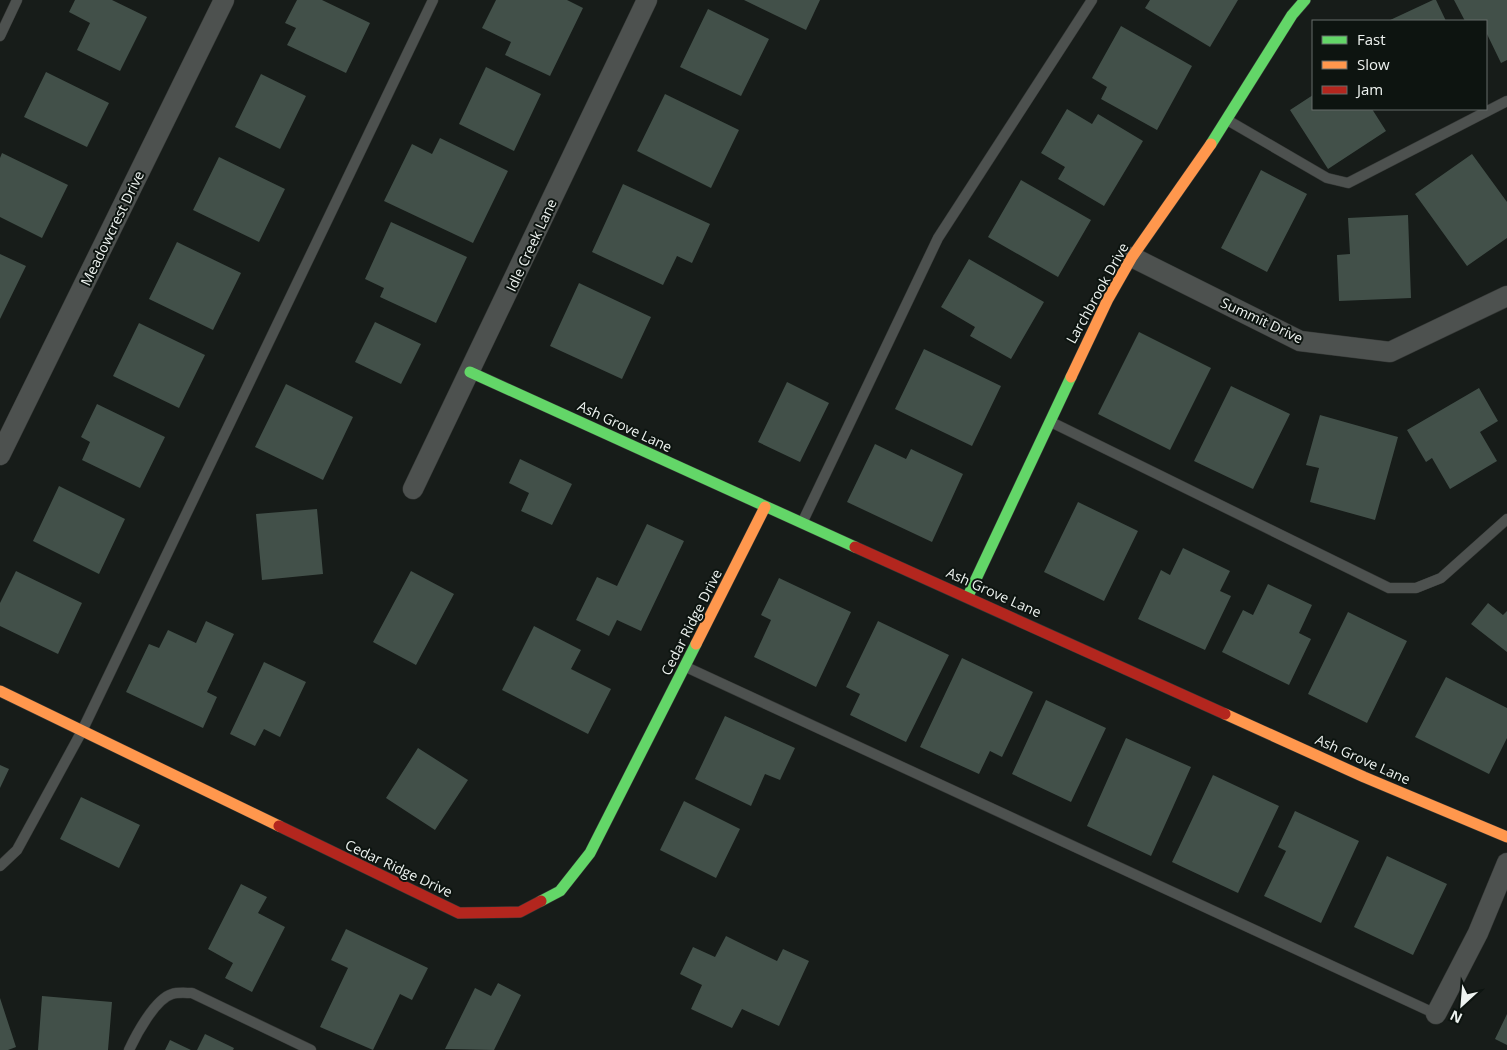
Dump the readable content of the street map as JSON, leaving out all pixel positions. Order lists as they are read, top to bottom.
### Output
{
  "streets": {
    "street": [
      "Meadowcrest Drive",
      "Idle Creek Lane",
      "Larchbrook Drive",
      "Summit Drive",
      "Ash Grove Lane",
      "Cedar Ridge Drive"
    ]
  },
  "crossings": [
    ["Idle Creek Lane", "Ash Grove Lane"],
    ["Larchbrook Drive", "Summit Drive"],
    ["Larchbrook Drive", "Ash Grove Lane"],
    ["Ash Grove Lane", "Cedar Ridge Drive"]
  ],
  "legend": ["Fast", "Slow", "Jam"],
  "north": "bottom left"
}
